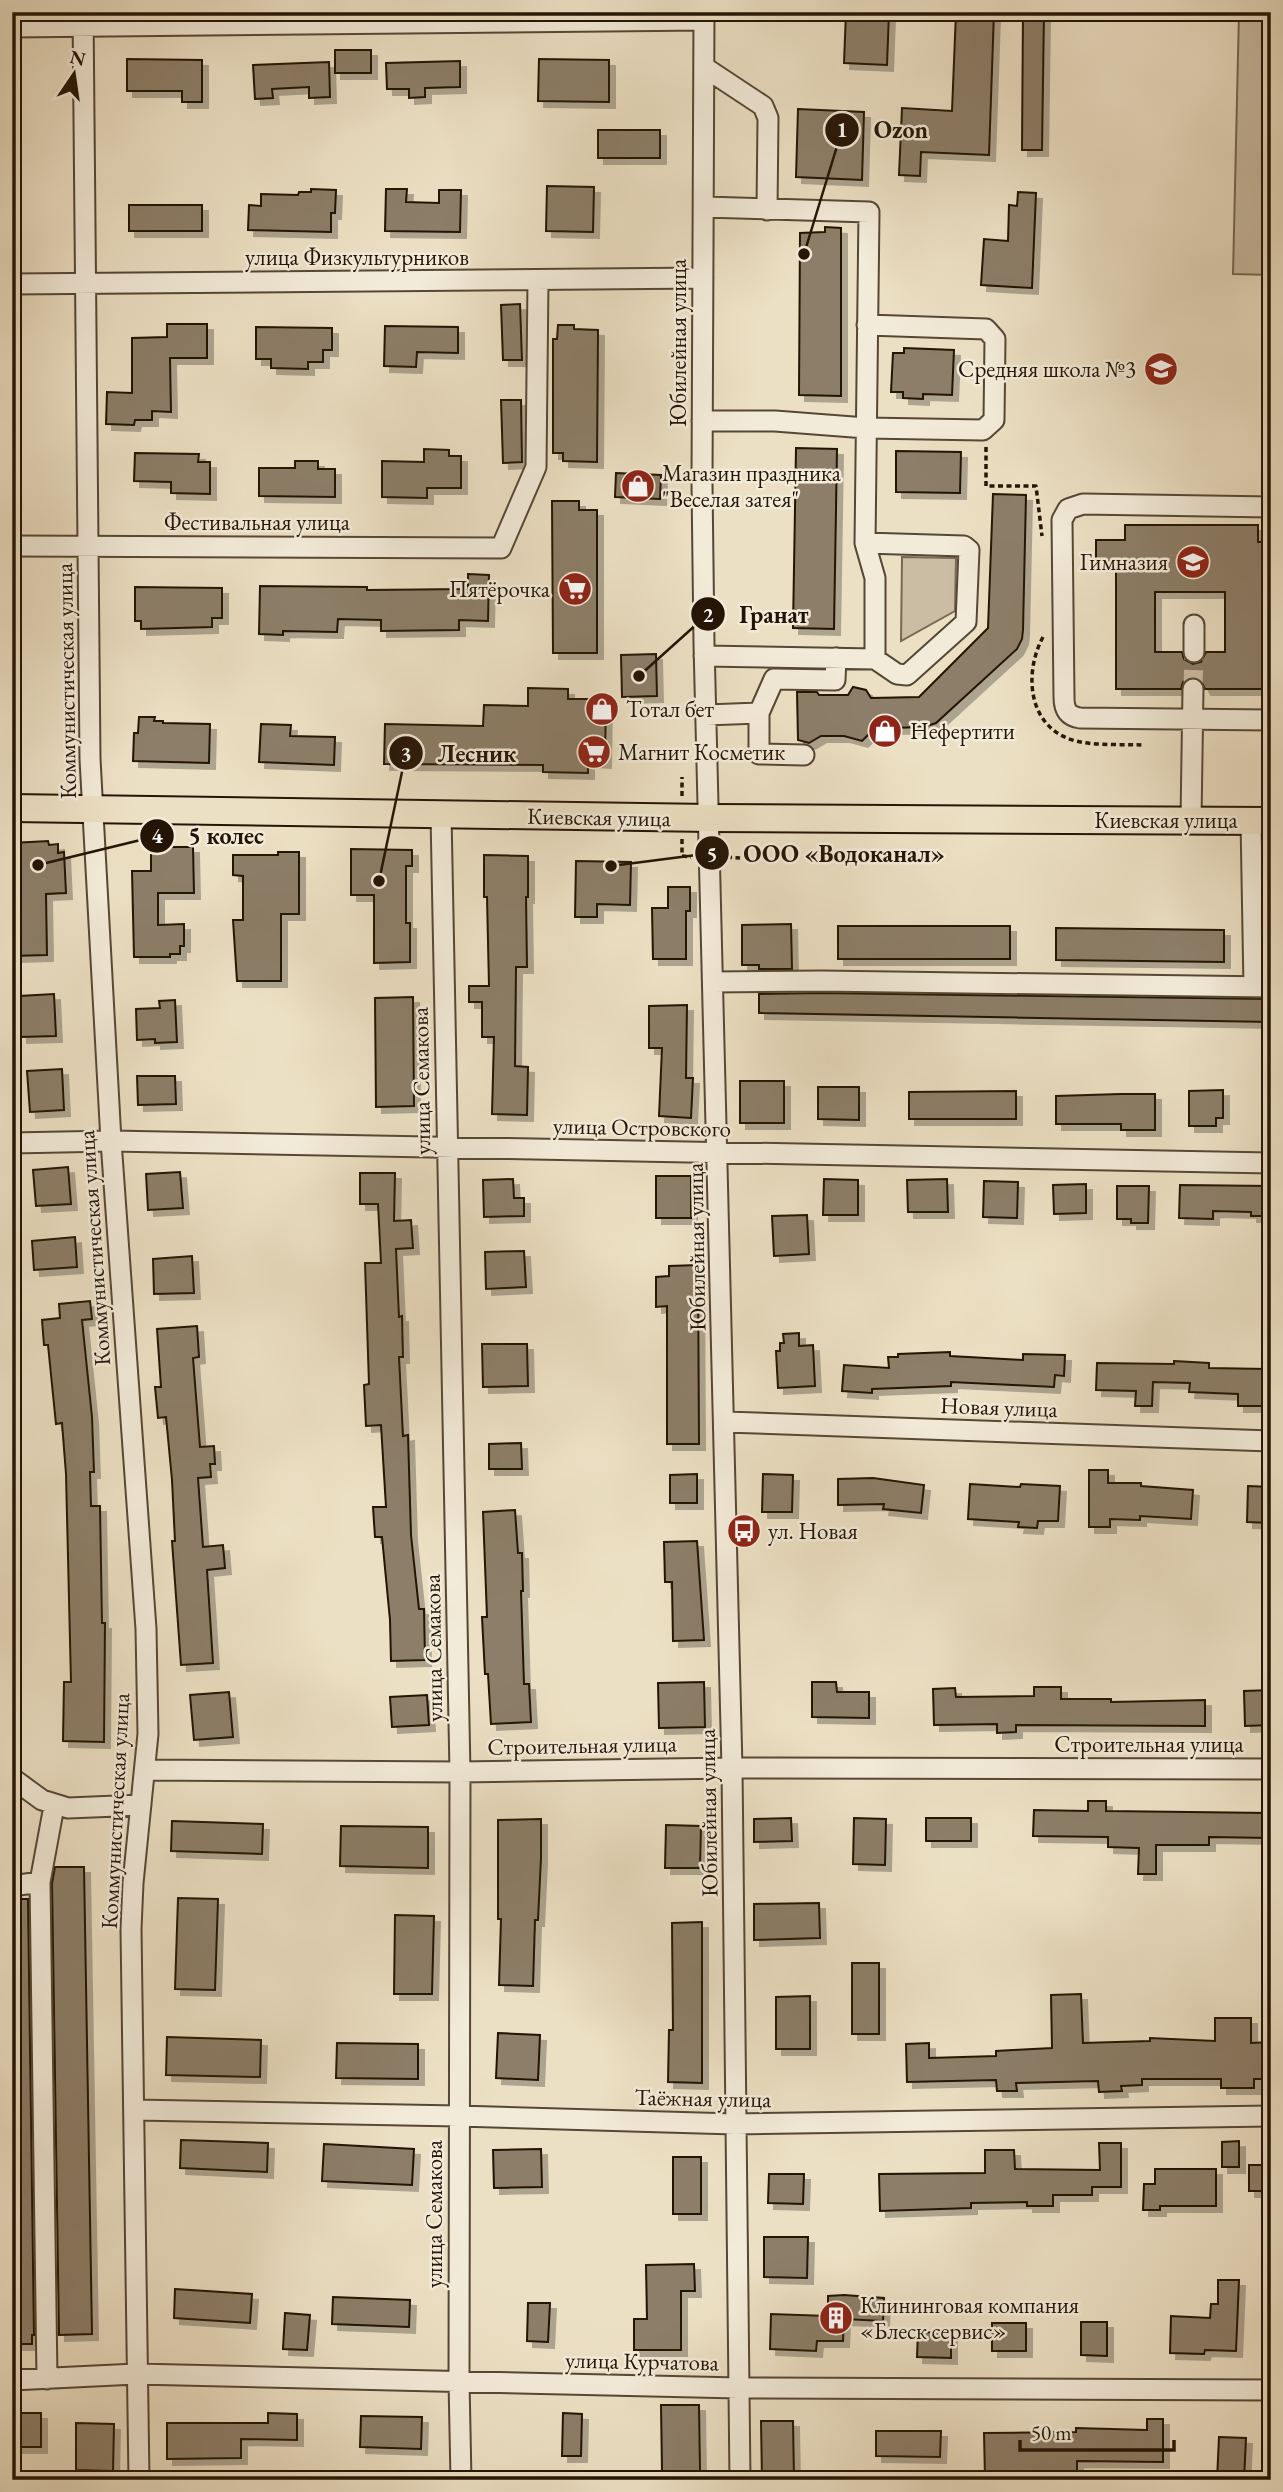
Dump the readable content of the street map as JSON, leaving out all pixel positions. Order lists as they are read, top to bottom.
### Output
{
  "streets": {
    "main road": ["Киевская улица"],
    "street": [
      "улица Физкультурников",
      "Юбилейная улица",
      "Фестивальная улица",
      "Коммунистическая улица",
      "улица Семакова",
      "улица Островского",
      "Новая улица",
      "Строительная улица",
      "Таёжная улица",
      "улица Курчатова"
    ]
  },
  "crossings": [
    ["улица Физкультурников", "Юбилейная улица"],
    ["улица Физкультурников", "Фестивальная улица"],
    ["улица Физкультурников", "Коммунистическая улица"],
    ["Юбилейная улица", "Киевская улица"],
    ["Юбилейная улица", "улица Островского"],
    ["Юбилейная улица", "Новая улица"],
    ["Юбилейная улица", "Строительная улица"],
    ["Юбилейная улица", "Таёжная улица"],
    ["Юбилейная улица", "улица Курчатова"],
    ["Фестивальная улица", "Коммунистическая улица"],
    ["Коммунистическая улица", "Киевская улица"],
    ["Коммунистическая улица", "улица Островского"],
    ["Коммунистическая улица", "Строительная улица"],
    ["Коммунистическая улица", "Таёжная улица"],
    ["Коммунистическая улица", "улица Курчатова"],
    ["Киевская улица", "улица Семакова"],
    ["улица Семакова", "улица Островского"],
    ["улица Семакова", "Строительная улица"],
    ["улица Семакова", "Таёжная улица"],
    ["улица Семакова", "улица Курчатова"]
  ],
  "places": {
    "other": [
      "Ozon",
      "Гранат",
      "5 колес",
      "ООО «Водоканал»",
      "Лесник"
    ],
    "school or university": ["Средняя школа №3", "Гимназия"],
    "shop": ["Магазин праздника \"Веселая затея\"", "Тотал бет", "Нефертити"],
    "supermarket": ["Пятёрочка", "Магнит Косметик"],
    "bus stop": ["ул. Новая"],
    "building": ["Клининговая компания «Блеск сервис»"]
  },
  "scale_bar": "50 m",
  "north": "top"
}
